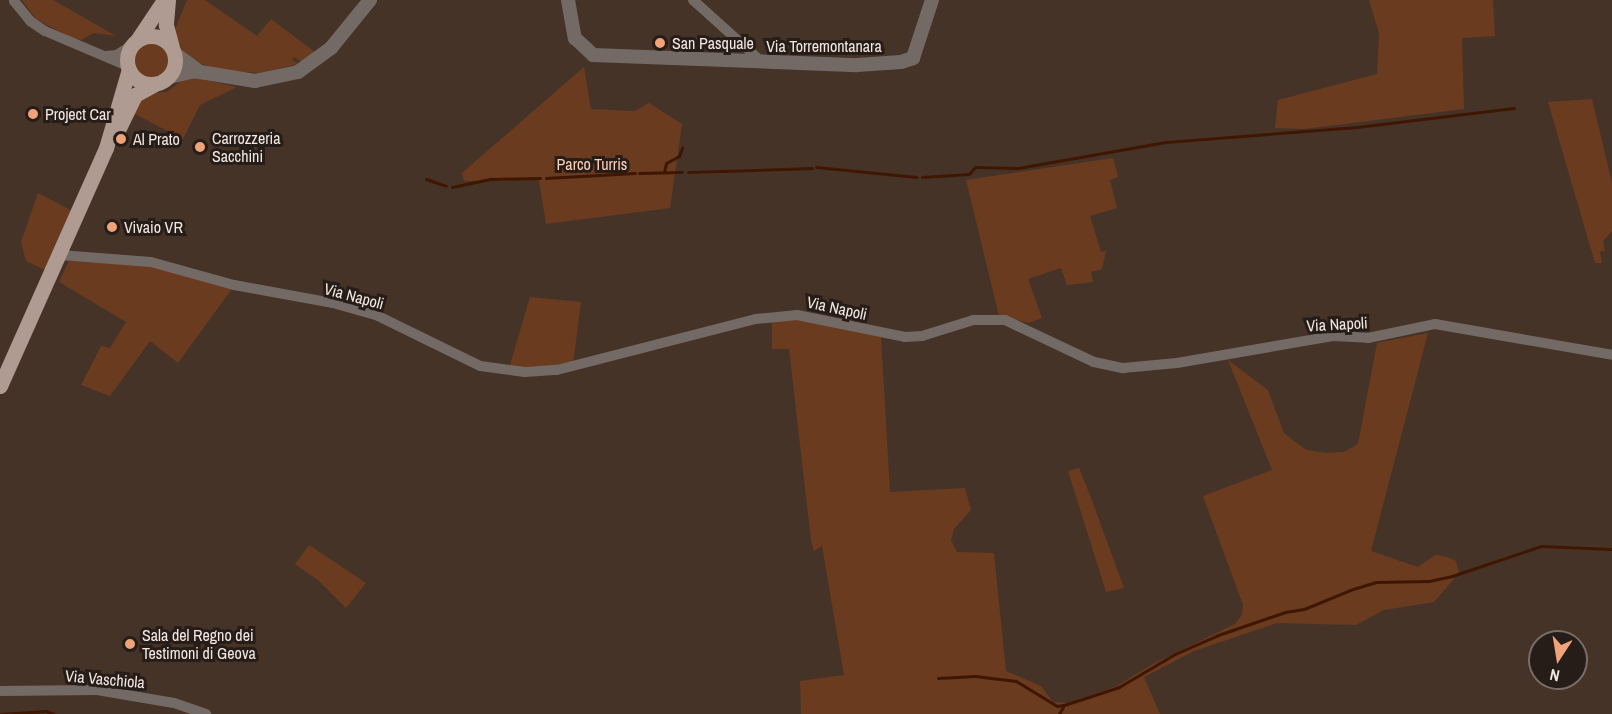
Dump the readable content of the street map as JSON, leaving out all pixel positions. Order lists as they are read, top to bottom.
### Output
{
  "streets": {
    "street": ["Via Torremontanara", "Via Napoli", "Via Vaschiola"]
  },
  "parks": ["Parco Turris"],
  "places": [
    "San Pasquale",
    "Project Car",
    "Al Prato",
    "Carrozzeria Sacchini",
    "Vivaio VR",
    "Sala del Regno dei Testimoni di Geova"
  ],
  "north": "bottom"
}
